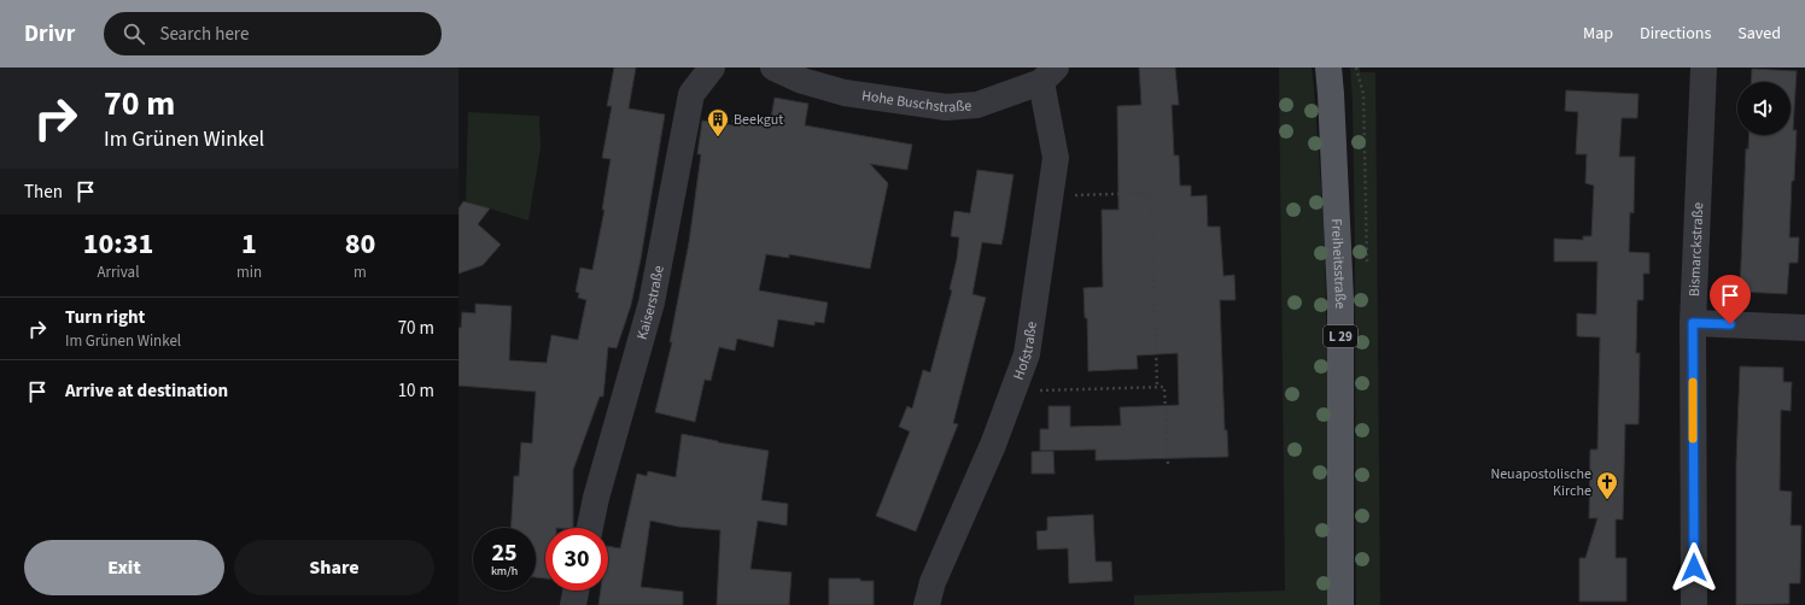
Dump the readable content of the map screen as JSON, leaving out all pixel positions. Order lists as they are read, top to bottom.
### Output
{
  "streets": {
    "main road": ["Freiheitsstraße", "L 29"],
    "street": [
      "Hohe Buschstraße",
      "Bismarckstraße",
      "Kaiserstraße",
      "Hofstraße"
    ]
  },
  "crossings": [
    ["Hohe Buschstraße", "Hofstraße"]
  ],
  "places": {
    "building": ["Beekgut"],
    "church": ["Neuapostolische Kirche"]
  },
  "page": {
    "header": "Drivr",
    "search": "Search here",
    "nav": ["Map", "Directions", "Saved"],
    "turn": ["70 m", "Im Grünen Winkel"],
    "then": "Then",
    "eta": [
      "10:31",
      "Arrival",
      "1",
      "min",
      "80",
      "m"
    ],
    "list": [
      {
        "name": "Turn right",
        "note": "Im Grünen Winkel",
        "value": "70 m"
      },
      {
        "name": "Arrive at destination",
        "value": "10 m"
      }
    ],
    "speed": "25 km/h",
    "limit": "30",
    "buttons": ["Exit", "Share"]
  }
}
